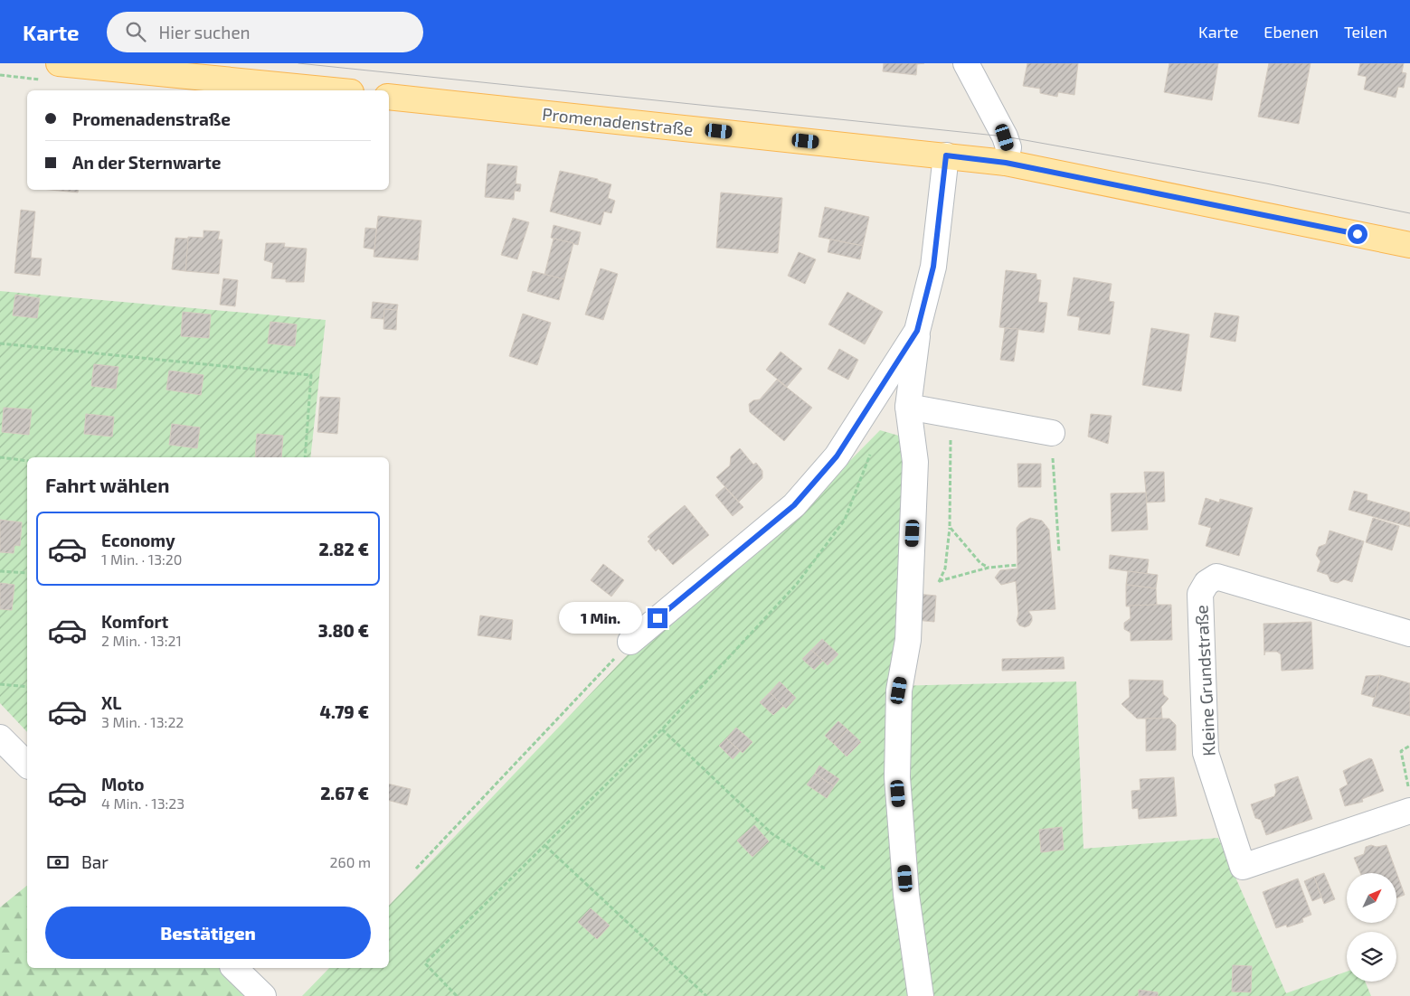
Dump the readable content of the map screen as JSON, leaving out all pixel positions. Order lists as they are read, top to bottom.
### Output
{
  "streets": {
    "main road": ["Promenadenstraße"],
    "street": ["Kleine Grundstraße"]
  },
  "north": "top right",
  "page": {
    "header": "Karte",
    "search": "Hier suchen",
    "nav": ["Karte", "Ebenen", "Teilen"],
    "banner": ["Promenadenstraße", "An der Sternwarte"],
    "heading": "Fahrt wählen",
    "list": [
      {
        "name": "Economy",
        "note": "1 Min. · 13:20",
        "value": "2.82 €"
      },
      {
        "name": "Komfort",
        "note": "2 Min. · 13:21",
        "value": "3.80 €"
      },
      {
        "name": "XL",
        "note": "3 Min. · 13:22",
        "value": "4.79 €"
      },
      {
        "name": "Moto",
        "note": "4 Min. · 13:23",
        "value": "2.67 €"
      }
    ],
    "bubble": "1 Min.",
    "pay": ["Bar", "260 m"],
    "buttons": "Bestätigen"
  }
}
